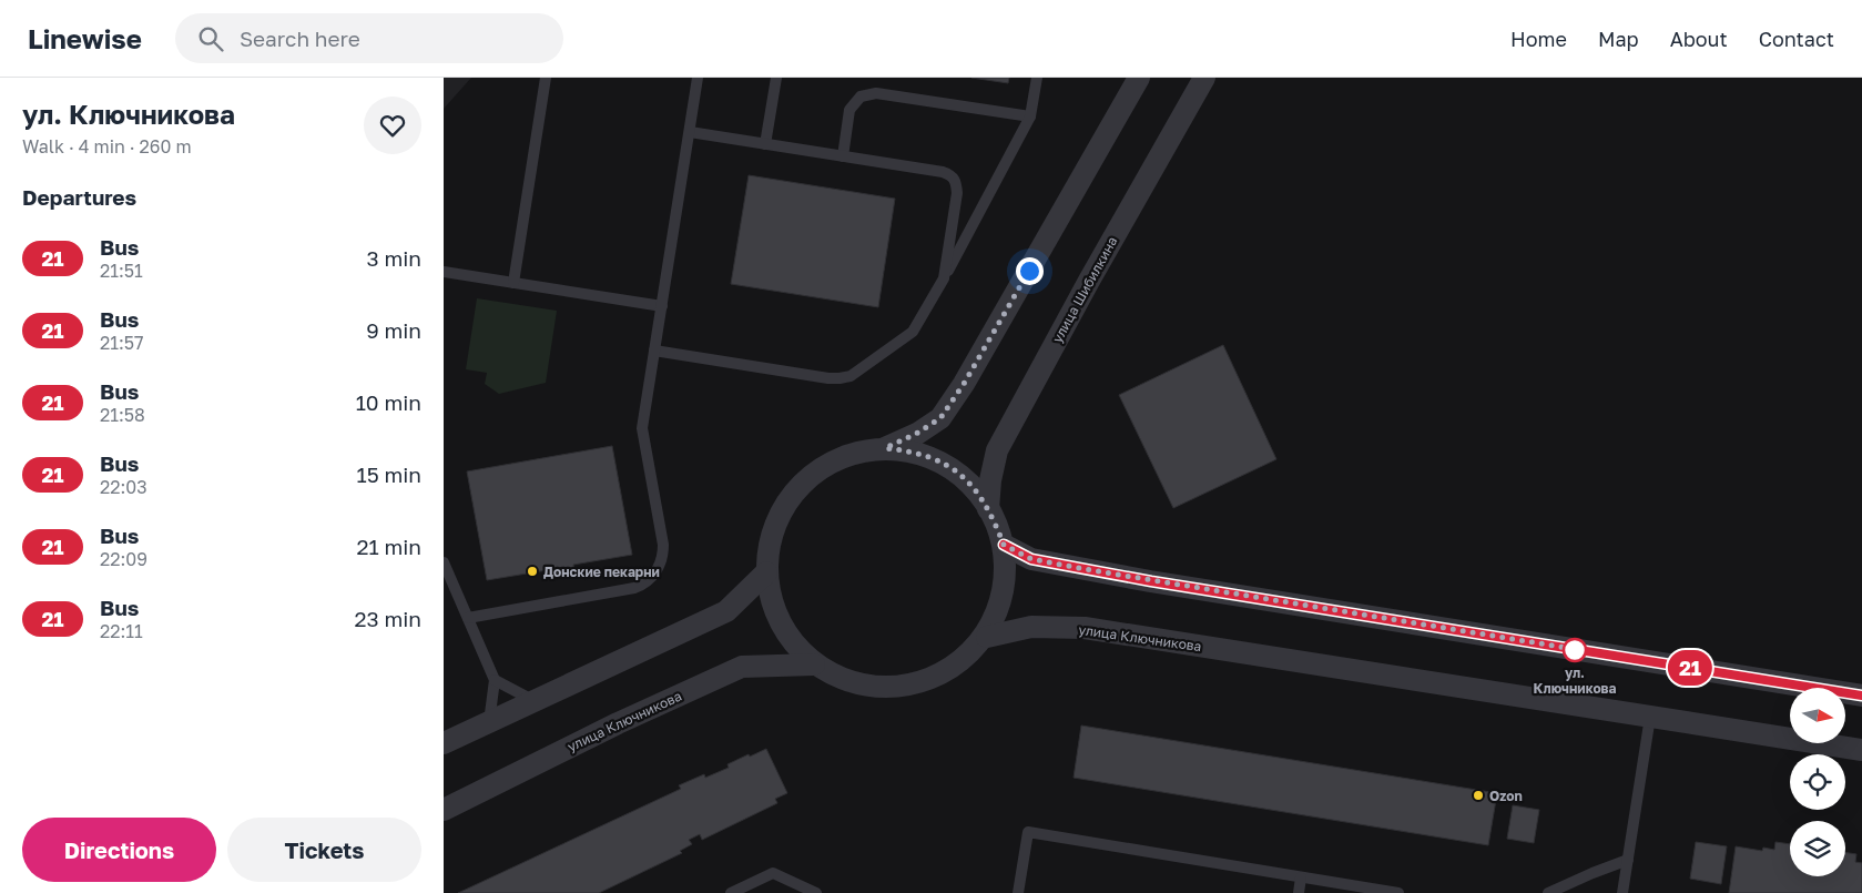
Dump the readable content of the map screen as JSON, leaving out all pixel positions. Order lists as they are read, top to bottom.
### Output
{
  "streets": {
    "street": ["улица Шибилкина", "улица Ключникова"]
  },
  "places": ["Донские пекарни", "ул. Ключникова", "Ozon"],
  "lines": ["bus line 21"],
  "north": "right",
  "page": {
    "header": "Linewise",
    "search": "Search here",
    "nav": [
      "Home",
      "Map",
      "About",
      "Contact"
    ],
    "heading": [
      ["ул. Ключникова", "Walk · 4 min · 260 m"],
      "Departures"
    ],
    "on_map": "21",
    "list": [
      {
        "mark": "21",
        "name": "Bus",
        "note": "21:51",
        "value": "3 min"
      },
      {
        "mark": "21",
        "name": "Bus",
        "note": "21:57",
        "value": "9 min"
      },
      {
        "mark": "21",
        "name": "Bus",
        "note": "21:58",
        "value": "10 min"
      },
      {
        "mark": "21",
        "name": "Bus",
        "note": "22:03",
        "value": "15 min"
      },
      {
        "mark": "21",
        "name": "Bus",
        "note": "22:09",
        "value": "21 min"
      },
      {
        "mark": "21",
        "name": "Bus",
        "note": "22:11",
        "value": "23 min"
      }
    ],
    "buttons": ["Directions", "Tickets"]
  }
}
